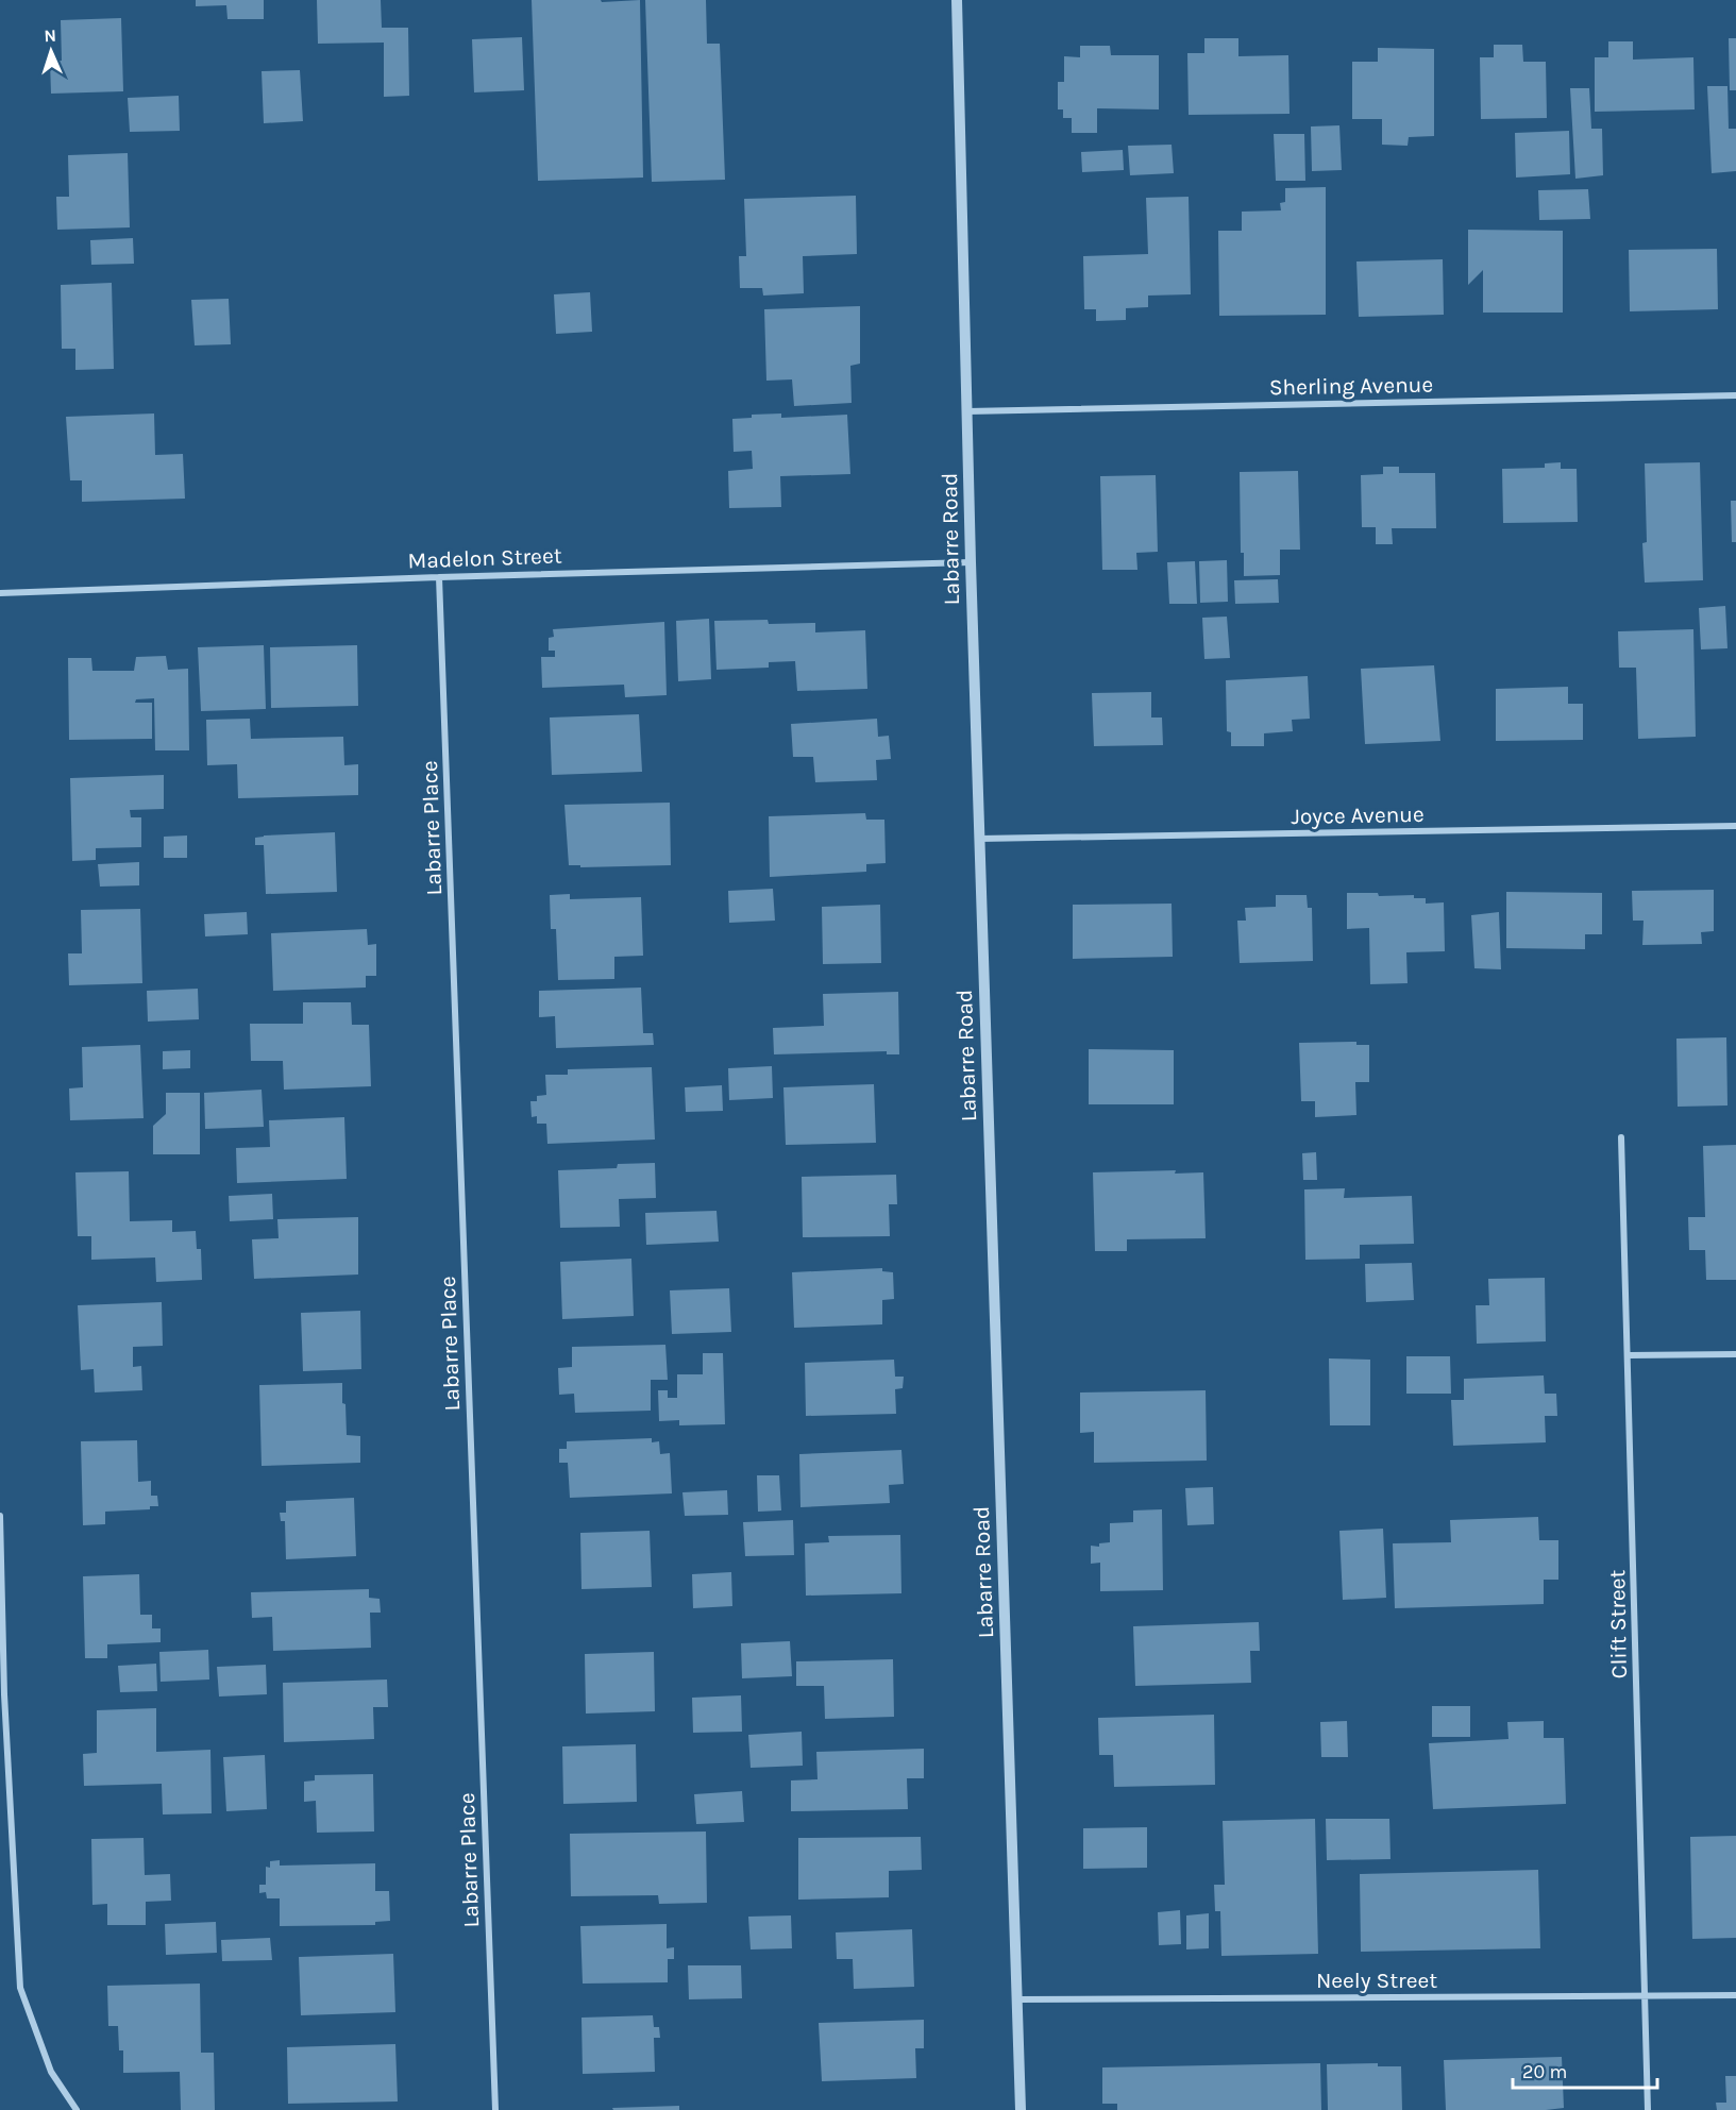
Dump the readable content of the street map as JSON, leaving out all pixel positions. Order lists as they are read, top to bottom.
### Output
{
  "streets": {
    "street": [
      "Sherling Avenue",
      "Labarre Road",
      "Madelon Street",
      "Joyce Avenue",
      "Labarre Place",
      "Clift Street",
      "Neely Street"
    ]
  },
  "crossings": [
    ["Sherling Avenue", "Labarre Road"],
    ["Labarre Road", "Madelon Street"],
    ["Labarre Road", "Joyce Avenue"],
    ["Labarre Road", "Neely Street"],
    ["Madelon Street", "Labarre Place"],
    ["Clift Street", "Neely Street"]
  ],
  "scale_bar": "20 m",
  "north": "top"
}
